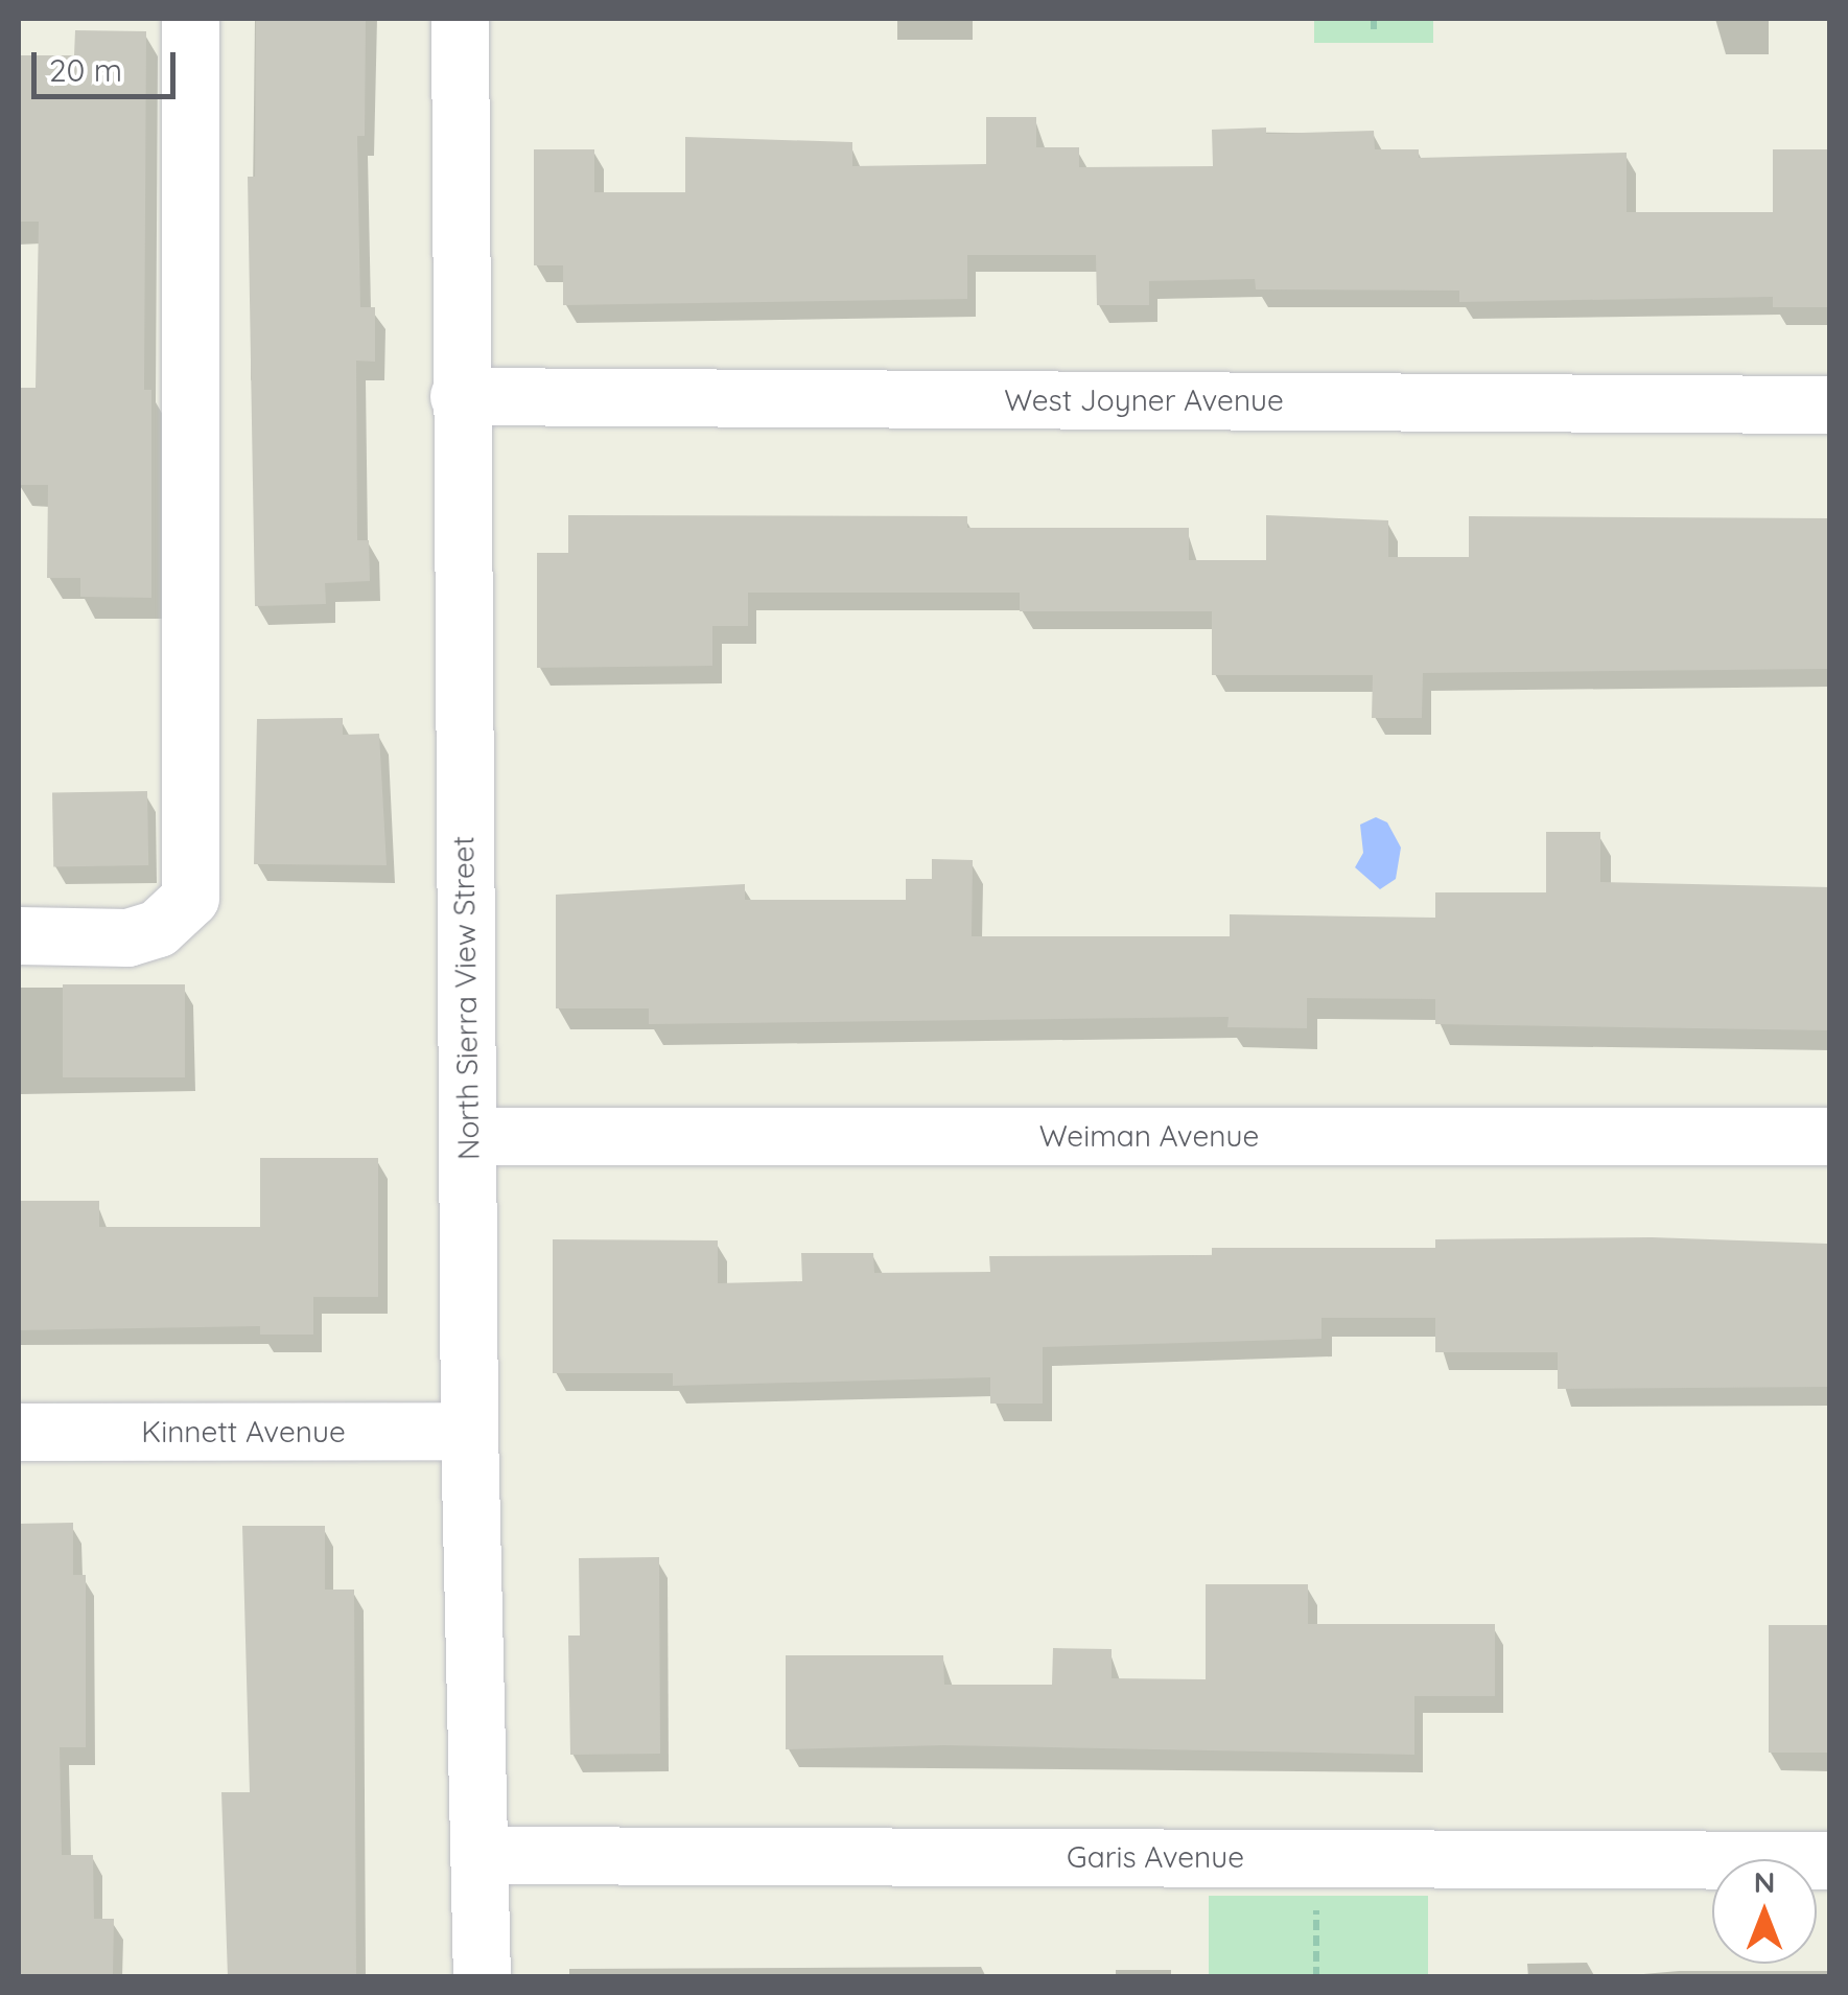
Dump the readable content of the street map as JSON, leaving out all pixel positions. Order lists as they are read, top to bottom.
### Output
{
  "streets": {
    "street": [
      "West Joyner Avenue",
      "North Sierra View Street",
      "Weiman Avenue",
      "Kinnett Avenue",
      "Garis Avenue"
    ]
  },
  "crossings": [
    ["West Joyner Avenue", "North Sierra View Street"],
    ["North Sierra View Street", "Weiman Avenue"],
    ["North Sierra View Street", "Kinnett Avenue"],
    ["North Sierra View Street", "Garis Avenue"]
  ],
  "scale_bar": "20 m",
  "north": "top"
}
